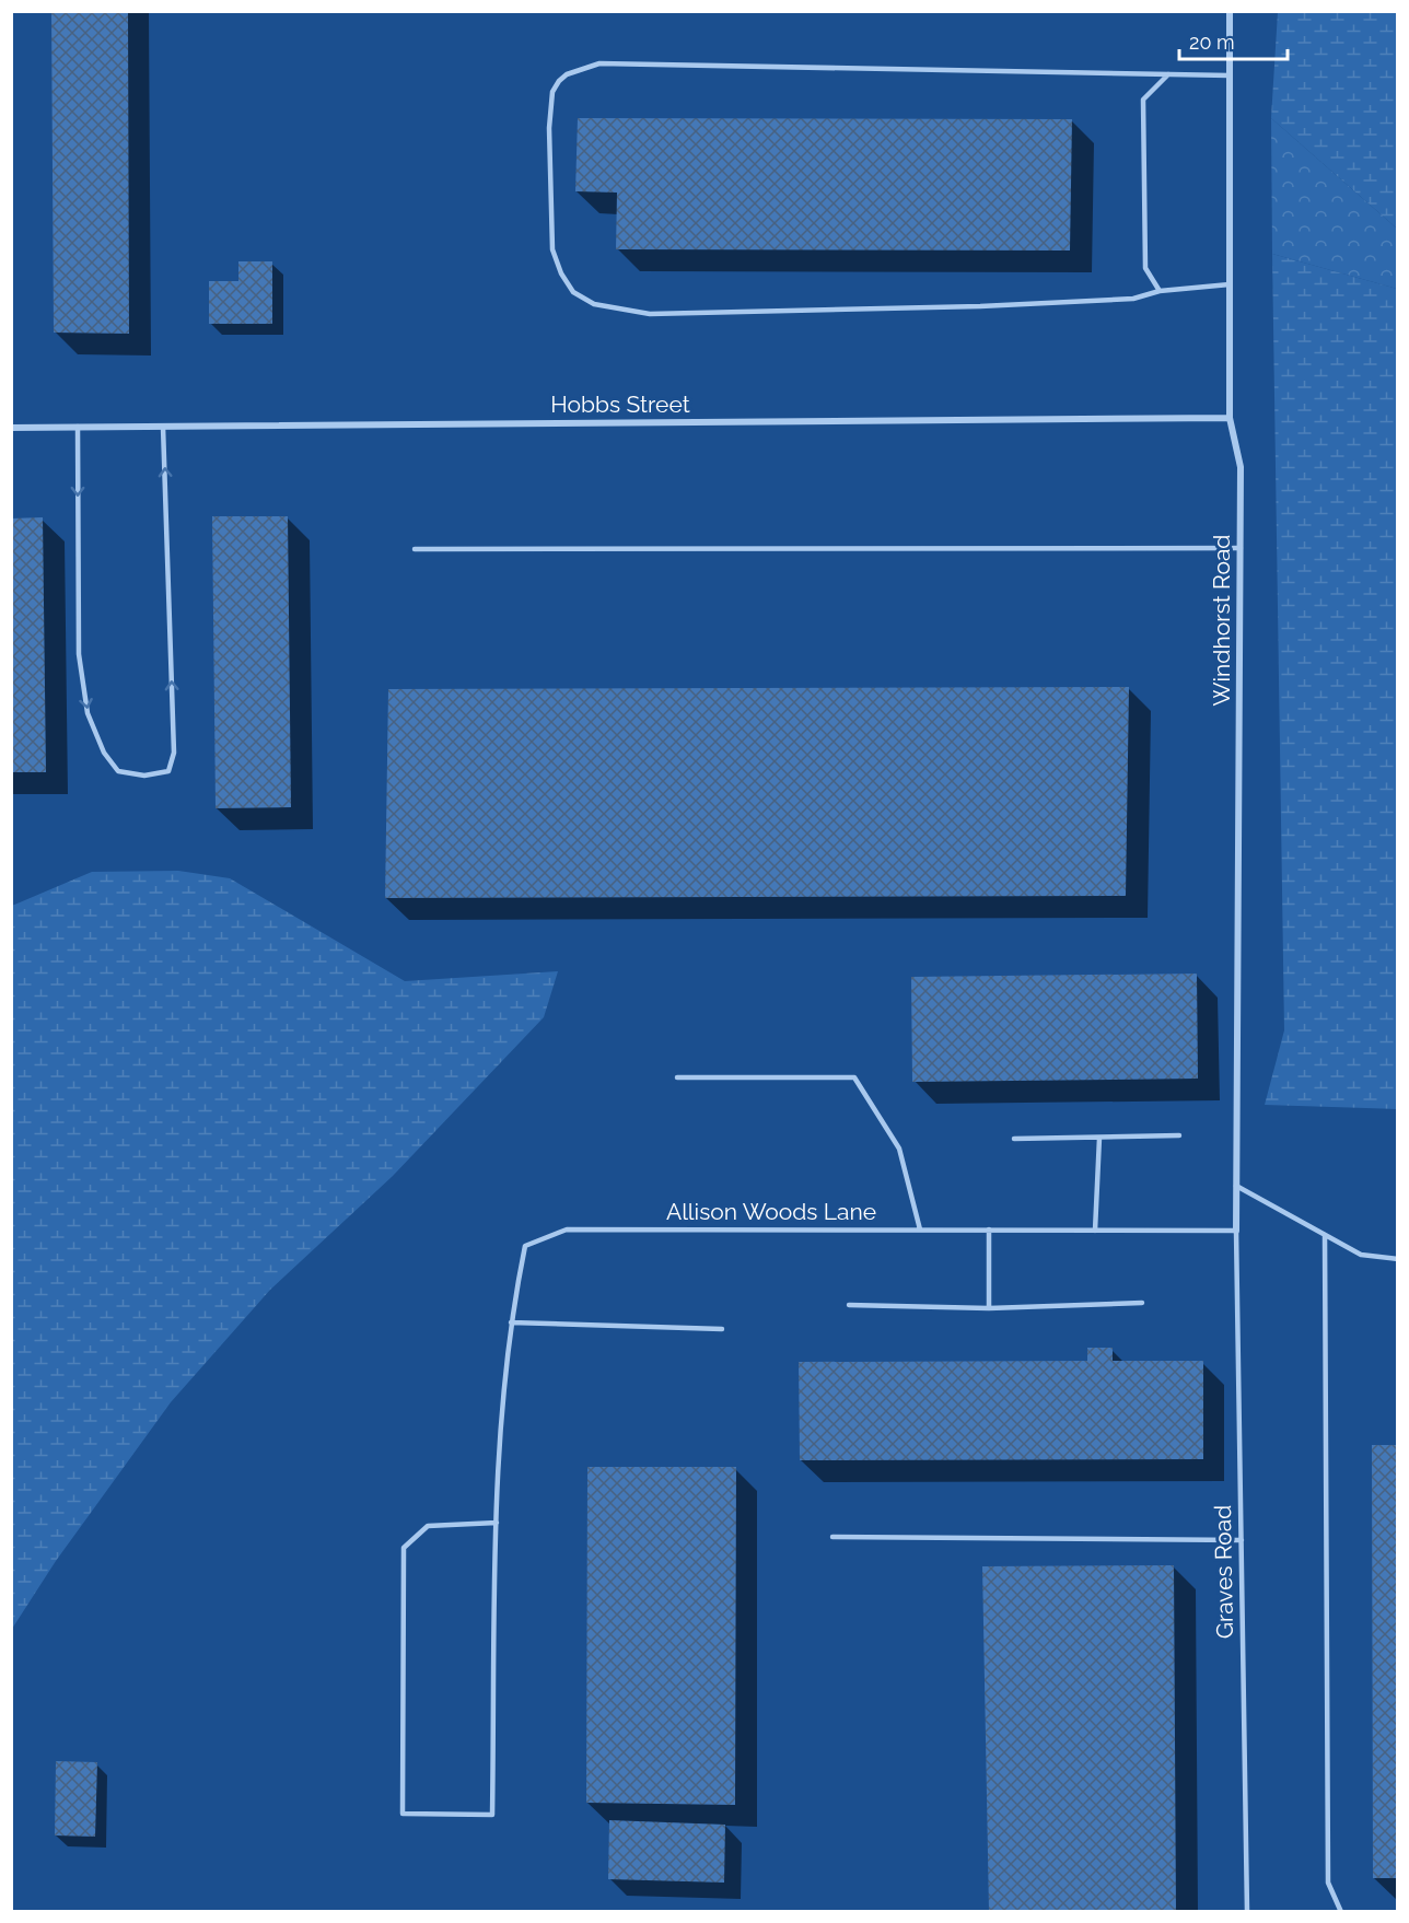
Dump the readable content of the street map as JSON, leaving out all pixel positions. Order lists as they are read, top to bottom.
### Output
{
  "streets": {
    "street": ["Hobbs Street", "Windhorst Road"],
    "lane": ["Allison Woods Lane", "Graves Road"]
  },
  "crossings": [
    ["Hobbs Street", "Windhorst Road"],
    ["Windhorst Road", "Allison Woods Lane"],
    ["Windhorst Road", "Graves Road"],
    ["Allison Woods Lane", "Graves Road"]
  ],
  "scale_bar": "20 m"
}
